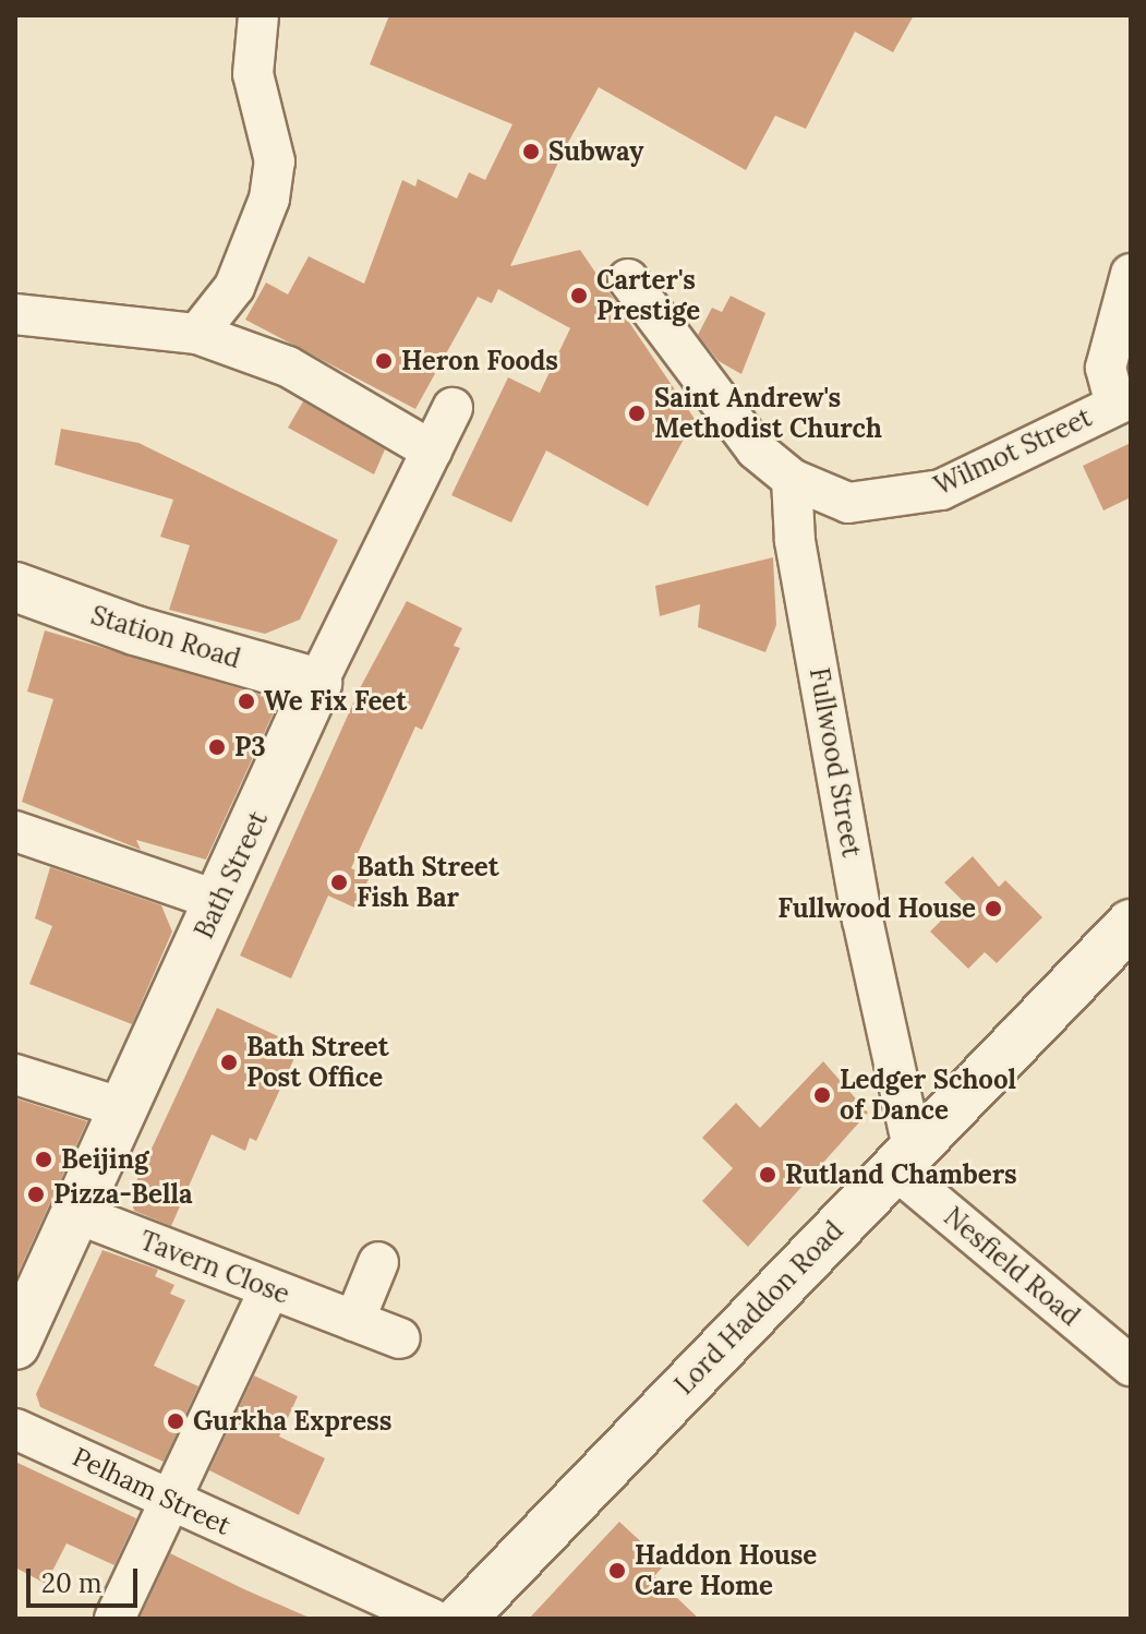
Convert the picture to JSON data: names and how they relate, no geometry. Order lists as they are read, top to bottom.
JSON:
{
  "streets": {
    "street": [
      "Wilmot Street",
      "Station Road",
      "Fullwood Street",
      "Bath Street",
      "Nesfield Road",
      "Tavern Close",
      "Lord Haddon Road",
      "Pelham Street"
    ]
  },
  "crossings": [
    ["Wilmot Street", "Fullwood Street"],
    ["Station Road", "Bath Street"],
    ["Fullwood Street", "Nesfield Road"],
    ["Fullwood Street", "Lord Haddon Road"],
    ["Bath Street", "Tavern Close"],
    ["Nesfield Road", "Lord Haddon Road"]
  ],
  "places": [
    "Subway",
    "Carter's Prestige",
    "Heron Foods",
    "Saint Andrew's Methodist Church",
    "We Fix Feet",
    "P3",
    "Bath Street Fish Bar",
    "Fullwood House",
    "Bath Street Post Office",
    "Ledger School of Dance",
    "Beijing",
    "Rutland Chambers",
    "Pizza-Bella",
    "Gurkha Express",
    "Haddon House Care Home"
  ],
  "scale_bar": "20 m"
}
